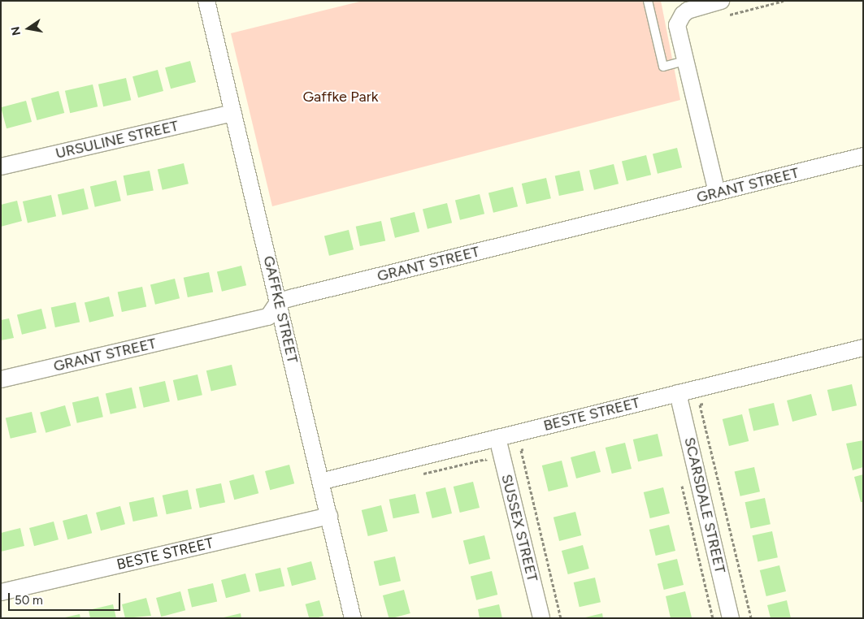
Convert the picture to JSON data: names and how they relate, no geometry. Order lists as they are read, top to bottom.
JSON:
{
  "streets": {
    "street": [
      "URSULINE STREET",
      "GRANT STREET",
      "GAFFKE STREET",
      "BESTE STREET",
      "SCARSDALE STREET",
      "SUSSEX STREET"
    ]
  },
  "crossings": [
    ["URSULINE STREET", "GAFFKE STREET"],
    ["GRANT STREET", "GAFFKE STREET"],
    ["GAFFKE STREET", "BESTE STREET"],
    ["BESTE STREET", "SCARSDALE STREET"],
    ["BESTE STREET", "SUSSEX STREET"]
  ],
  "parks": ["Gaffke Park"],
  "scale_bar": "50 m",
  "north": "left"
}
